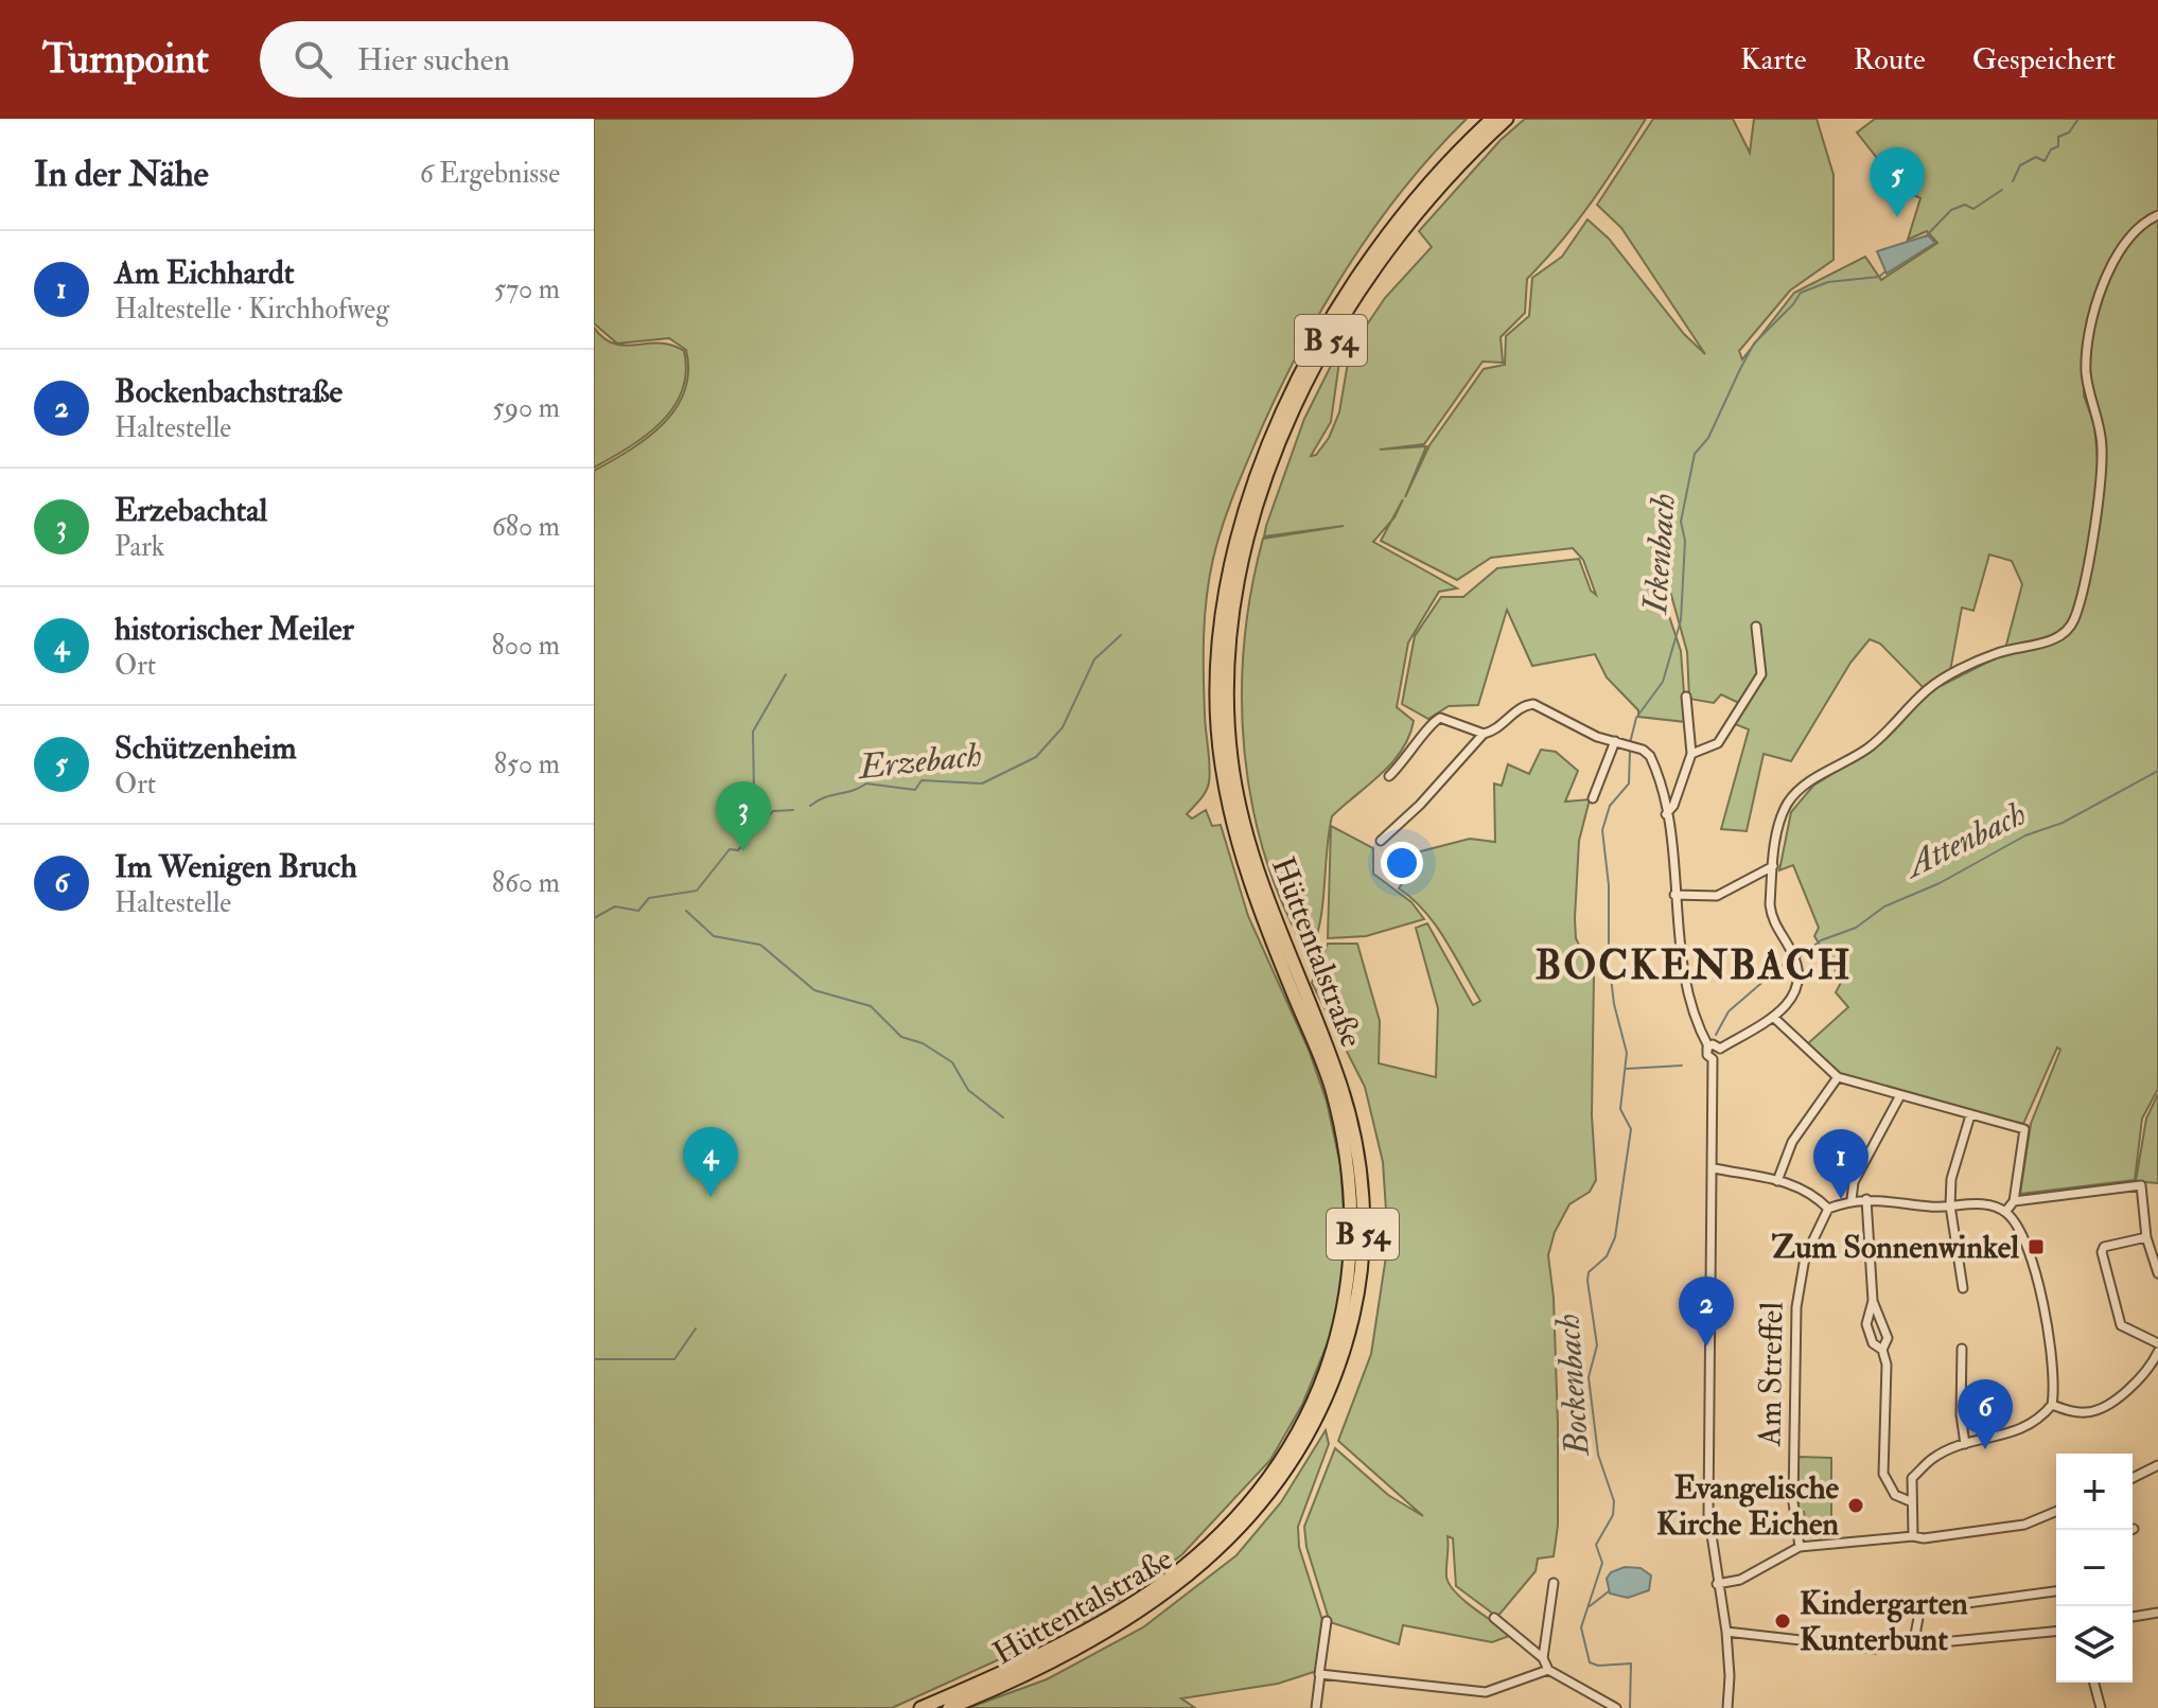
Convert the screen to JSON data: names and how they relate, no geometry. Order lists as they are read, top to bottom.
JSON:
{
  "streets": {
    "highway": ["B 54", "Hüttentalstraße"],
    "street": ["Am Streffel"]
  },
  "crossings": [
    ["B 54", "Hüttentalstraße"]
  ],
  "districts": ["BOCKENBACH"],
  "water": [
    "Ickenbach",
    "Erzebach",
    "Attenbach",
    "Bockenbach"
  ],
  "places": {
    "transit": ["Zum Sonnenwinkel"],
    "other": ["Evangelische Kirche Eichen", "Kindergarten Kunterbunt"]
  },
  "page": {
    "header": "Turnpoint",
    "search": "Hier suchen",
    "nav": ["Karte", "Route", "Gespeichert"],
    "heading": ["In der Nähe", "6 Ergebnisse"],
    "pins": [
      "5",
      "3",
      "4",
      "1",
      "2",
      "6"
    ],
    "list": [
      {
        "mark": "1",
        "name": "Am Eichhardt",
        "note": "Haltestelle · Kirchhofweg",
        "value": "570 m"
      },
      {
        "mark": "2",
        "name": "Bockenbachstraße",
        "note": "Haltestelle",
        "value": "590 m"
      },
      {
        "mark": "3",
        "name": "Erzebachtal",
        "note": "Park",
        "value": "680 m"
      },
      {
        "mark": "4",
        "name": "historischer Meiler",
        "note": "Ort",
        "value": "800 m"
      },
      {
        "mark": "5",
        "name": "Schützenheim",
        "note": "Ort",
        "value": "850 m"
      },
      {
        "mark": "6",
        "name": "Im Wenigen Bruch",
        "note": "Haltestelle",
        "value": "860 m"
      }
    ],
    "map_buttons": ["+", "−"]
  }
}
